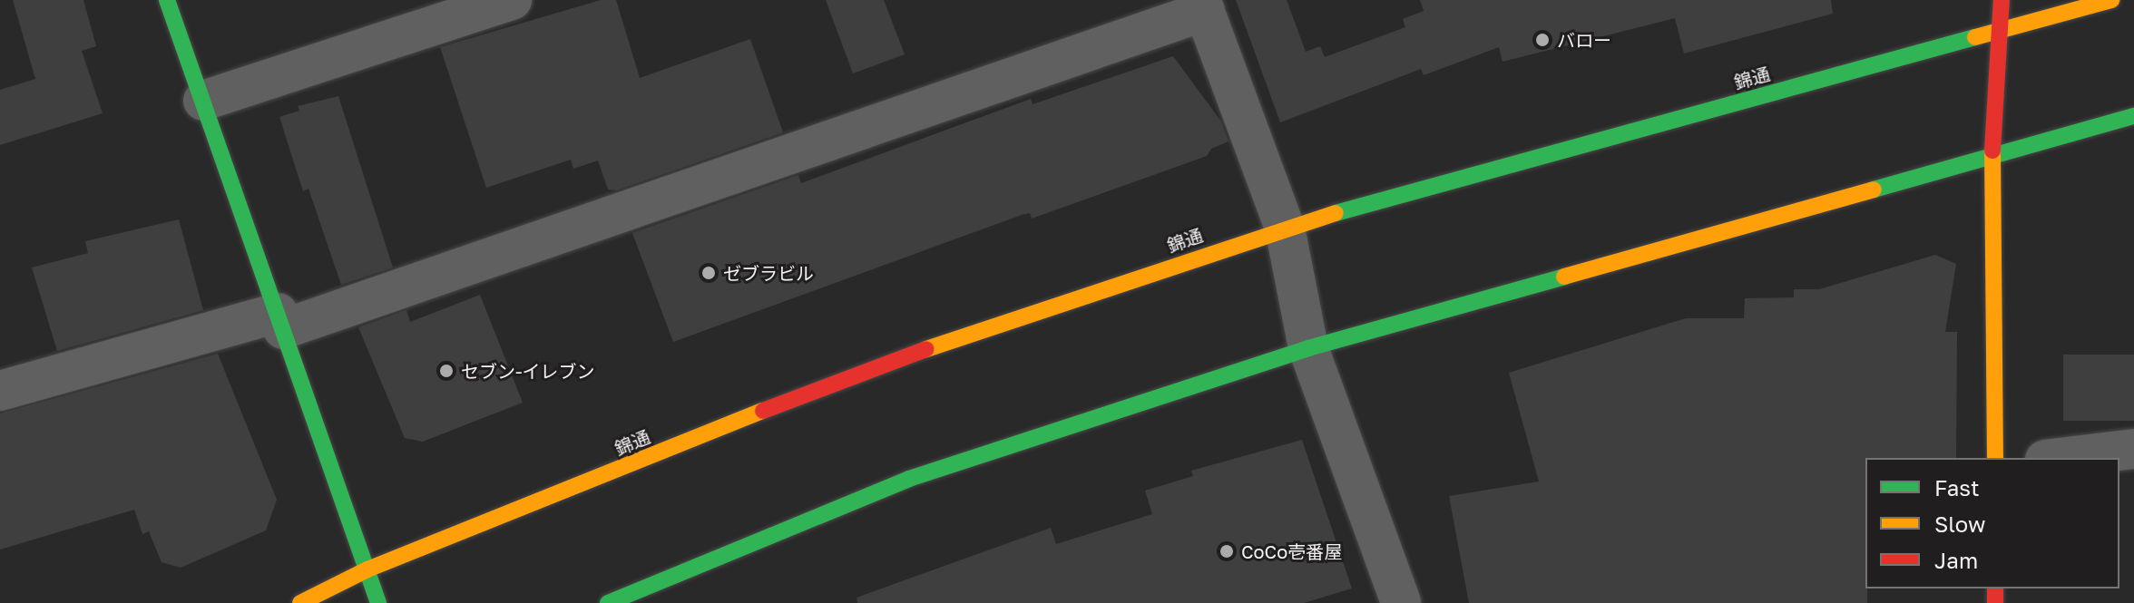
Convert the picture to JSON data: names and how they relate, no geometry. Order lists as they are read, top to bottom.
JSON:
{
  "streets": {
    "street": ["錦通"]
  },
  "places": [
    "バロー",
    "ゼブラビル",
    "セブン-イレブン",
    "CoCo壱番屋"
  ],
  "legend": ["Fast", "Slow", "Jam"]
}
